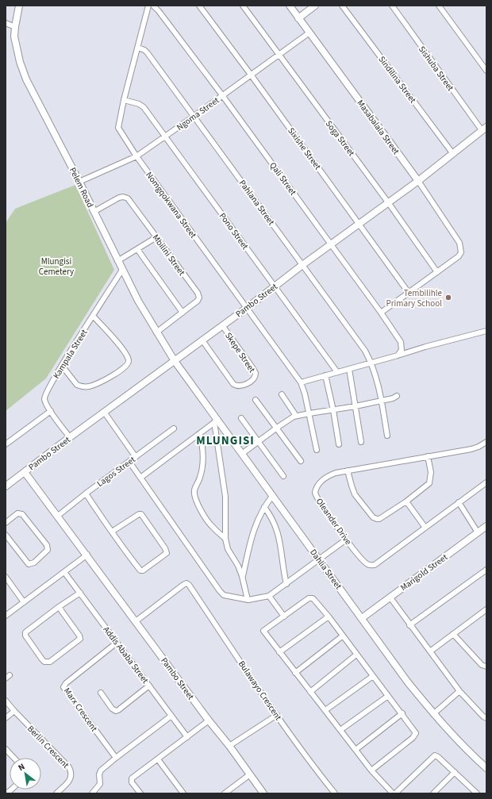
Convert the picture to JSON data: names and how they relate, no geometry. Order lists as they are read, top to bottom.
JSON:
{
  "streets": {
    "street": [
      "Sishuba Street",
      "Sindilina Street",
      "Ngoma Street",
      "Masabalala Street",
      "Soga Street",
      "Sixishe Street",
      "Qali Street",
      "Pelem Road",
      "Pahlana Street",
      "Nomgqokwana Street",
      "Pono Street",
      "Mbilini Street",
      "Pambo Street",
      "Skepe Street",
      "Kampala Street",
      "Lagos Street",
      "Oleander Drive",
      "Dahlia Street",
      "Marigold Street",
      "Addis Ababa Street",
      "Bulawayo Crescent",
      "Marx Crescent",
      "Berlin Crescent"
    ]
  },
  "crossings": [
    ["Sishuba Street", "Pambo Street"],
    ["Sindilina Street", "Pambo Street"],
    ["Ngoma Street", "Masabalala Street"],
    ["Ngoma Street", "Soga Street"],
    ["Ngoma Street", "Sixishe Street"],
    ["Ngoma Street", "Qali Street"],
    ["Ngoma Street", "Pelem Road"],
    ["Ngoma Street", "Pahlana Street"],
    ["Ngoma Street", "Nomgqokwana Street"],
    ["Ngoma Street", "Pono Street"],
    ["Masabalala Street", "Soga Street"],
    ["Masabalala Street", "Pambo Street"],
    ["Soga Street", "Pambo Street"],
    ["Sixishe Street", "Pambo Street"],
    ["Qali Street", "Pambo Street"],
    ["Pelem Road", "Mbilini Street"],
    ["Pelem Road", "Pambo Street"],
    ["Pelem Road", "Kampala Street"],
    ["Pelem Road", "Dahlia Street"],
    ["Pahlana Street", "Nomgqokwana Street"],
    ["Pahlana Street", "Pambo Street"],
    ["Nomgqokwana Street", "Pono Street"],
    ["Nomgqokwana Street", "Pambo Street"],
    ["Pono Street", "Pambo Street"],
    ["Pambo Street", "Skepe Street"],
    ["Pambo Street", "Kampala Street"],
    ["Pambo Street", "Lagos Street"],
    ["Pambo Street", "Dahlia Street"],
    ["Pambo Street", "Bulawayo Crescent"],
    ["Dahlia Street", "Marigold Street"],
    ["Addis Ababa Street", "Marx Crescent"]
  ],
  "districts": ["MLUNGISI"],
  "parks": ["Mlungisi Cemetery"],
  "places": ["Tembilihle Primary School"],
  "north": "top left"
}
